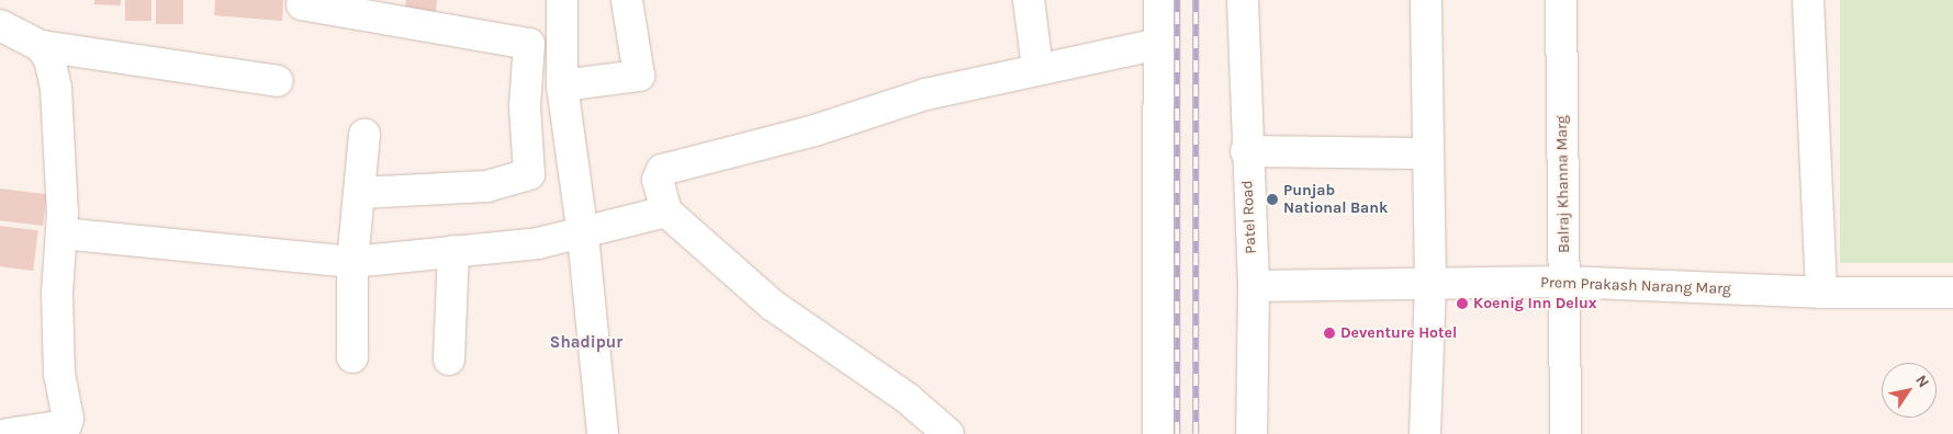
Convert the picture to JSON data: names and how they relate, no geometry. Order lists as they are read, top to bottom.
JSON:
{
  "streets": {
    "street": ["Balraj Khanna Marg", "Patel Road", "Prem Prakash Narang Marg"]
  },
  "crossings": [
    ["Balraj Khanna Marg", "Prem Prakash Narang Marg"],
    ["Patel Road", "Prem Prakash Narang Marg"]
  ],
  "districts": ["Shadipur"],
  "places": ["Punjab National Bank", "Koenig Inn Delux", "Deventure Hotel"],
  "north": "top right"
}
